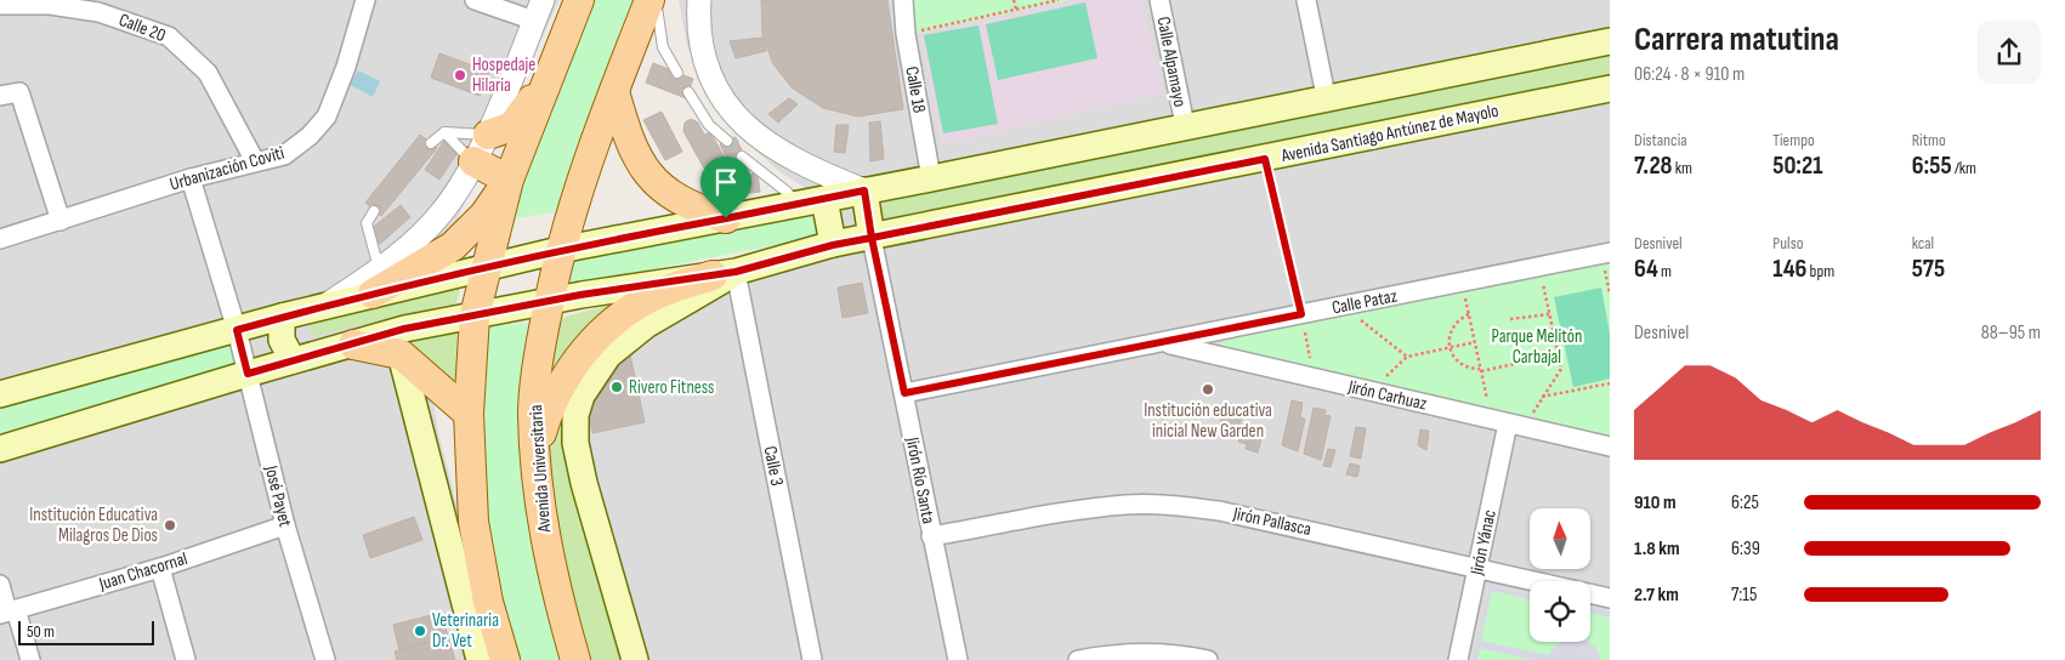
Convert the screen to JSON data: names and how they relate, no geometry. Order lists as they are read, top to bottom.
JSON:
{
  "streets": {
    "main road": ["Avenida Santiago Antúnez de Mayolo", "Avenida Universitaria"],
    "street": [
      "Calle 20",
      "Calle Alpamayo",
      "Calle 18",
      "Urbanización Coviti",
      "Calle Pataz",
      "Jirón Carhuaz",
      "Calle 3",
      "Jirón Río Santa",
      "José Payet",
      "Jirón Pallasca",
      "Jirón Yánac",
      "Juan Chacornal"
    ]
  },
  "crossings": [
    ["Calle 20", "Urbanización Coviti"],
    ["Avenida Santiago Antúnez de Mayolo", "Calle 3"],
    ["Avenida Santiago Antúnez de Mayolo", "Avenida Universitaria"],
    ["Avenida Santiago Antúnez de Mayolo", "Jirón Río Santa"],
    ["Avenida Santiago Antúnez de Mayolo", "José Payet"],
    ["Urbanización Coviti", "José Payet"],
    ["Calle Pataz", "Jirón Carhuaz"],
    ["Calle Pataz", "Jirón Río Santa"],
    ["Jirón Carhuaz", "Jirón Yánac"],
    ["Calle 3", "Avenida Universitaria"],
    ["Jirón Río Santa", "Jirón Pallasca"],
    ["José Payet", "Juan Chacornal"],
    ["Jirón Pallasca", "Jirón Yánac"]
  ],
  "parks": ["Parque Melitón Carbajal"],
  "places": [
    "Hospedaje Hilaria",
    "Rivero Fitness",
    "Institución educativa inicial New Garden",
    "Institución Educativa Milagros De Dios",
    "Veterinaria Dr. Vet"
  ],
  "scale_bar": "50 m",
  "north": "top",
  "page": {
    "heading": ["Carrera matutina", "06:24 · 8 × 910 m"],
    "stats": [
      ["Distancia", "7.28 km"],
      ["Tiempo", "50:21"],
      ["Ritmo", "6:55 /km"],
      ["Desnivel", "64 m"],
      ["Pulso", "146 bpm"],
      ["kcal", "575"]
    ],
    "chart": ["Desnivel", "88–95 m"],
    "list": [
      {
        "name": "910 m",
        "note": "6:25"
      },
      {
        "name": "1.8 km",
        "note": "6:39"
      },
      {
        "name": "2.7 km",
        "note": "7:15"
      }
    ],
    "scale": "50 m"
  }
}
